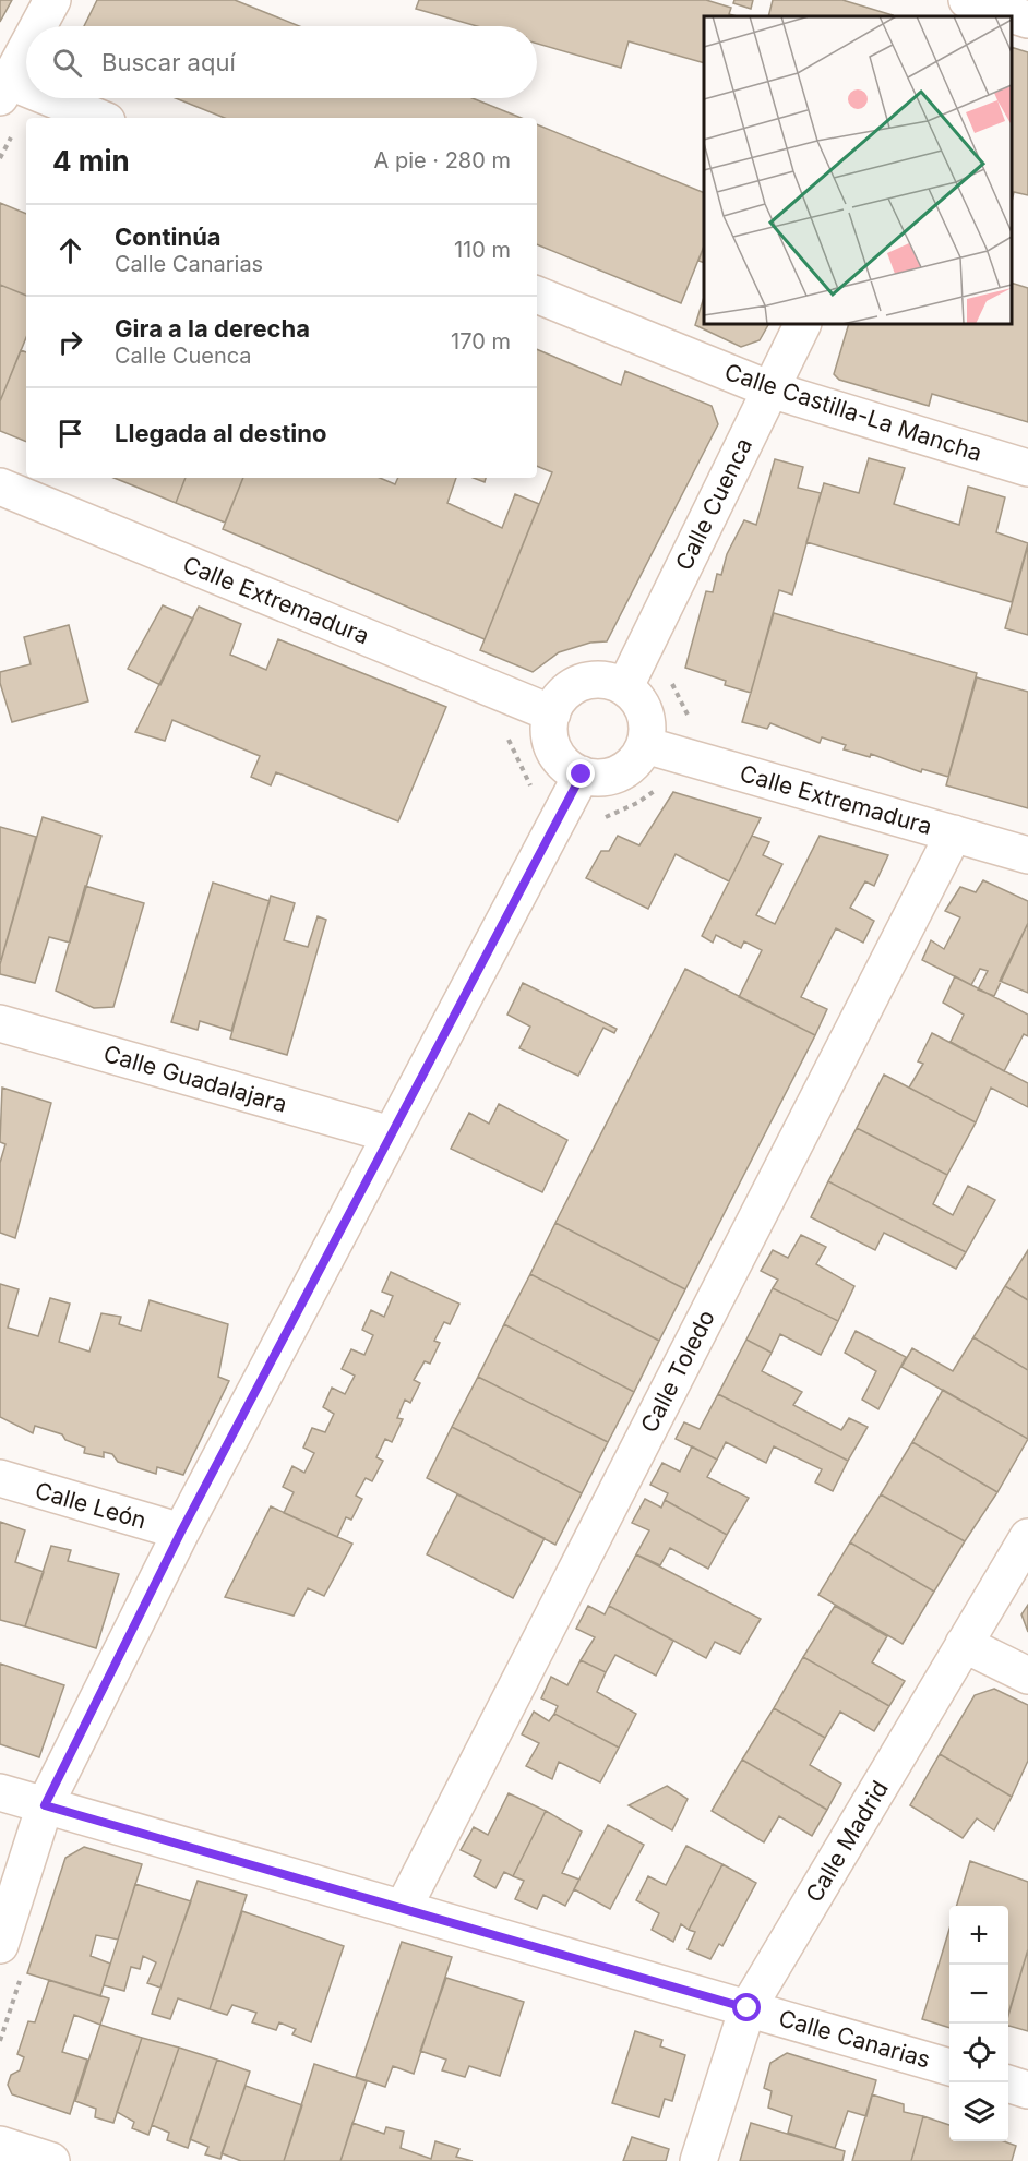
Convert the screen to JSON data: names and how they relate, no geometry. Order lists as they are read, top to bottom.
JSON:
{
  "streets": {
    "street": [
      "Calle Castilla-La Mancha",
      "Calle Cuenca",
      "Calle Extremadura",
      "Calle Guadalajara",
      "Calle Toledo",
      "Calle León",
      "Calle Madrid",
      "Calle Canarias"
    ]
  },
  "crossings": [
    ["Calle Castilla-La Mancha", "Calle Cuenca"],
    ["Calle Cuenca", "Calle Extremadura"],
    ["Calle Extremadura", "Calle Toledo"],
    ["Calle Toledo", "Calle Canarias"],
    ["Calle Madrid", "Calle Canarias"]
  ],
  "page": {
    "search": "Buscar aquí",
    "heading": ["4 min", "A pie · 280 m"],
    "list": [
      ["Continúa", "Calle Canarias", "110 m"],
      ["Gira a la derecha", "Calle Cuenca", "170 m"],
      "Llegada al destino"
    ],
    "map_buttons": ["+", "−"]
  }
}
